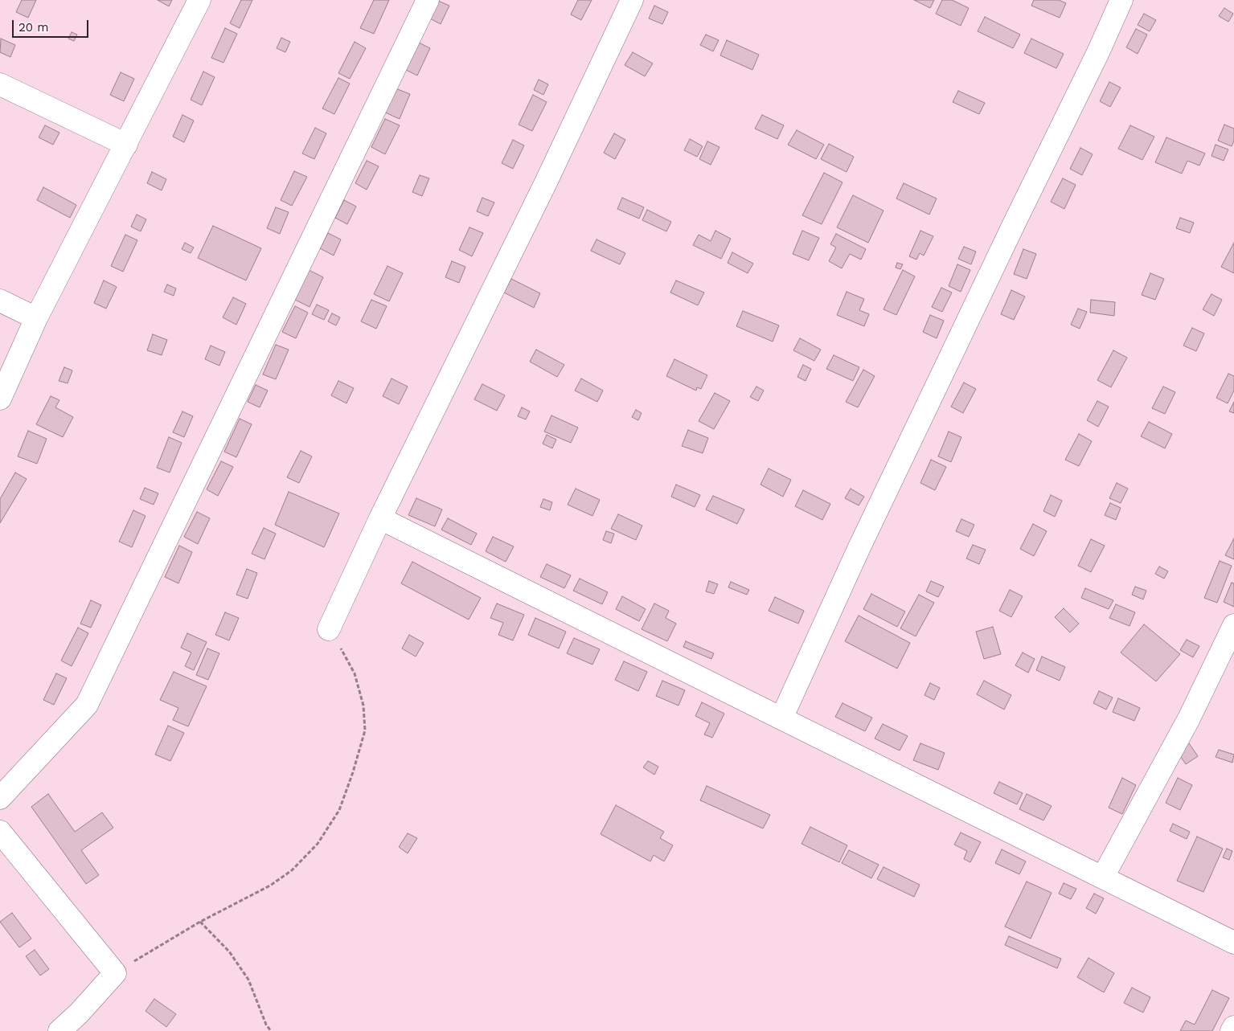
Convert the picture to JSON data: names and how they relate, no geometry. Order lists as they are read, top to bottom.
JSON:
{
  "scale_bar": "20 m"
}
